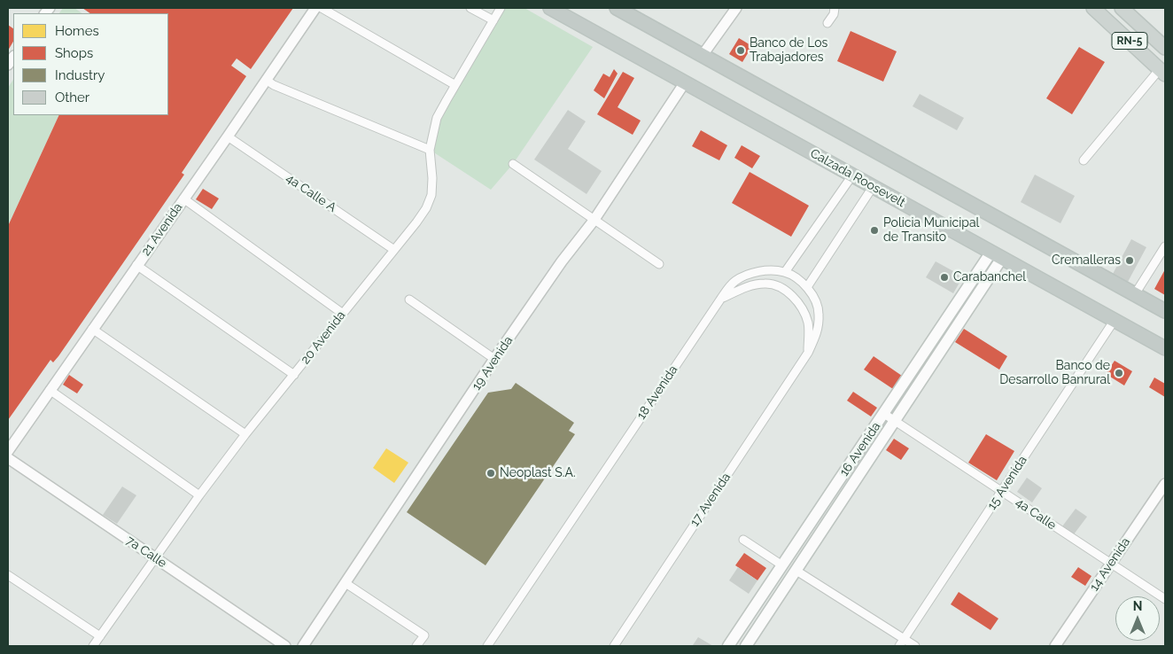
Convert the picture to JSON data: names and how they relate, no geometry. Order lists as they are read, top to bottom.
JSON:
{
  "streets": {
    "highway": ["Calzada Roosevelt"],
    "main road": ["RN-5", "16 Avenida"],
    "street": [
      "4a Calle A",
      "21 Avenida",
      "20 Avenida",
      "19 Avenida",
      "18 Avenida",
      "15 Avenida",
      "17 Avenida",
      "4a Calle",
      "7a Calle",
      "14 Avenida"
    ]
  },
  "crossings": [
    ["Calzada Roosevelt", "19 Avenida"],
    ["Calzada Roosevelt", "16 Avenida"],
    ["Calzada Roosevelt", "15 Avenida"],
    ["4a Calle A", "21 Avenida"],
    ["4a Calle A", "20 Avenida"],
    ["20 Avenida", "7a Calle"],
    ["18 Avenida", "17 Avenida"],
    ["16 Avenida", "4a Calle"],
    ["15 Avenida", "4a Calle"],
    ["4a Calle", "14 Avenida"]
  ],
  "places": [
    "Banco de Los Trabajadores",
    "Policia Municipal de Transito",
    "Cremalleras",
    "Carabanchel",
    "Banco de Desarrollo Banrural",
    "Neoplast S.A."
  ],
  "legend": [
    "Homes",
    "Shops",
    "Industry",
    "Other"
  ],
  "north": "top"
}
